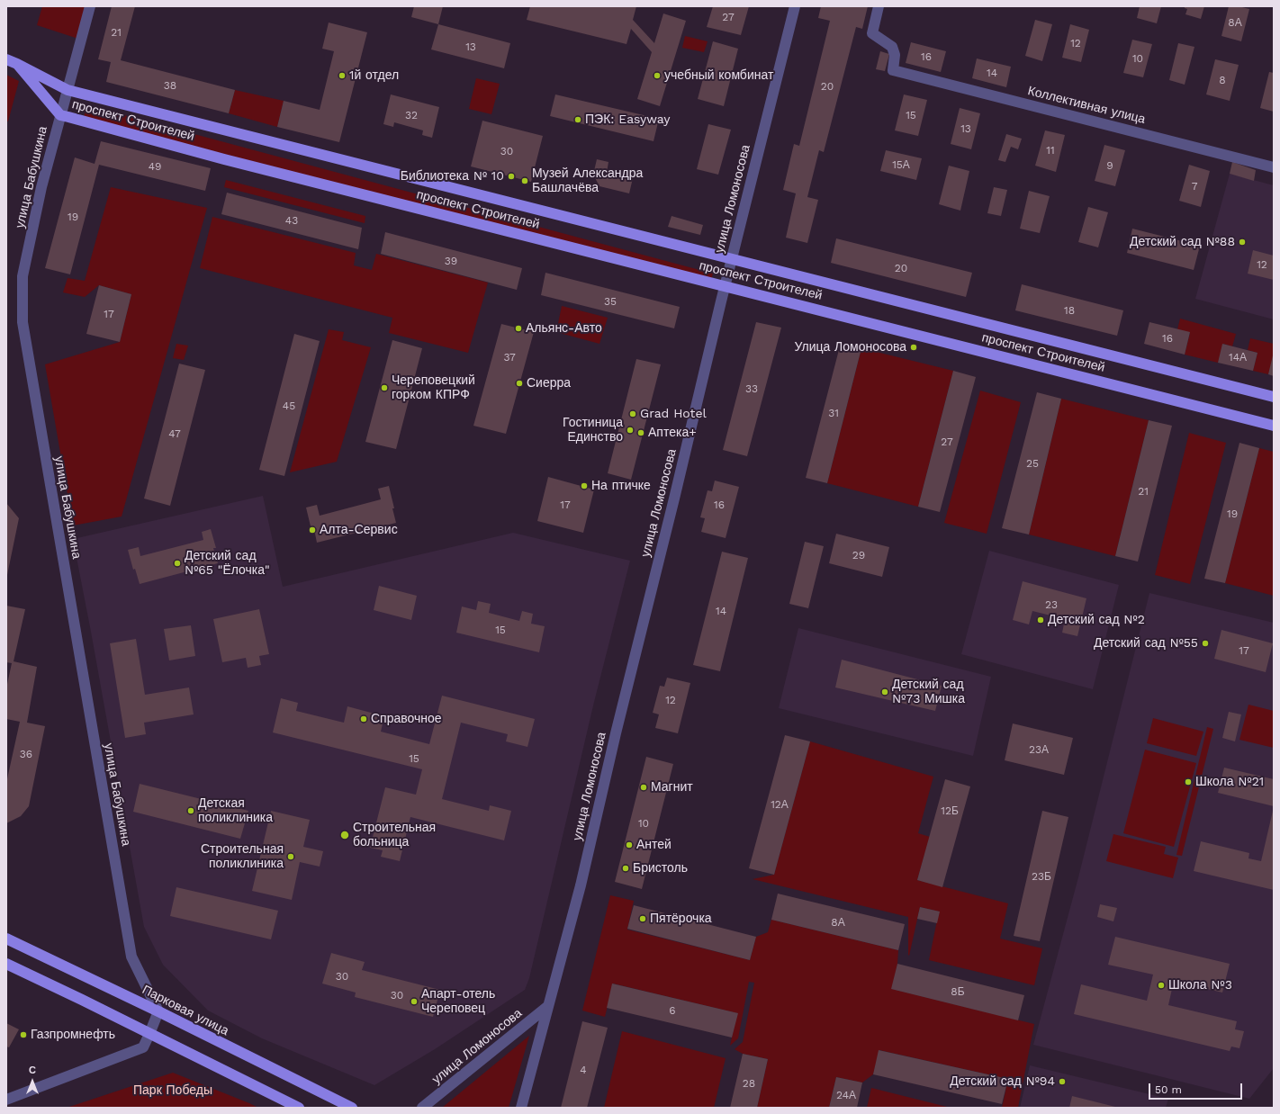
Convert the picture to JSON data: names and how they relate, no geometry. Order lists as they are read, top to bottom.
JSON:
{
  "streets": {
    "main road": ["проспект Строителей", "Парковая улица"],
    "street": ["Коллективная улица", "улица Бабушкина", "улица Ломоносова"]
  },
  "crossings": [
    ["проспект Строителей", "улица Бабушкина"],
    ["проспект Строителей", "улица Ломоносова"],
    ["улица Бабушкина", "Парковая улица"]
  ],
  "parks": ["Парк Победы"],
  "places": [
    "1й отдел",
    "учебный комбинат",
    "ПЭК: Easyway",
    "Библиотека № 10",
    "Музей Александра Башлачёва",
    "Детский сад №88",
    "Альянс-Авто",
    "Улица Ломоносова",
    "Сиерра",
    "Череповецкий горком КПРФ",
    "Grad Hotel",
    "Гостиница Единство",
    "Аптека+",
    "На птичке",
    "Алта-Сервис",
    "Детский сад №65 \"Ёлочка\"",
    "Детский сад №2",
    "Детский сад №55",
    "Детский сад №73 Мишка",
    "Справочное",
    "Школа №21",
    "Магнит",
    "Детская поликлиника",
    "Строительная больница",
    "Антей",
    "Строительная поликлиника",
    "Бристоль",
    "Пятёрочка",
    "Школа №3",
    "Апарт-отель Череповец",
    "Газпромнефть",
    "Детский сад №94"
  ],
  "house_numbers": [
    "27",
    "8А",
    "21",
    "12",
    "13",
    "16",
    "10",
    "14",
    "8",
    "38",
    "20",
    "32",
    "15",
    "13",
    "11",
    "30",
    "15А",
    "9",
    "49",
    "7",
    "19",
    "43",
    "39",
    "12",
    "20",
    "35",
    "18",
    "17",
    "16",
    "37",
    "14А",
    "33",
    "45",
    "31",
    "47",
    "27",
    "25",
    "21",
    "17",
    "16",
    "19",
    "29",
    "23",
    "14",
    "15",
    "17",
    "12",
    "23А",
    "36",
    "15",
    "12А",
    "12Б",
    "10",
    "23Б",
    "8А",
    "30",
    "8Б",
    "30",
    "6",
    "4",
    "28",
    "24А"
  ],
  "scale_bar": "50 m",
  "north": "top"
}
